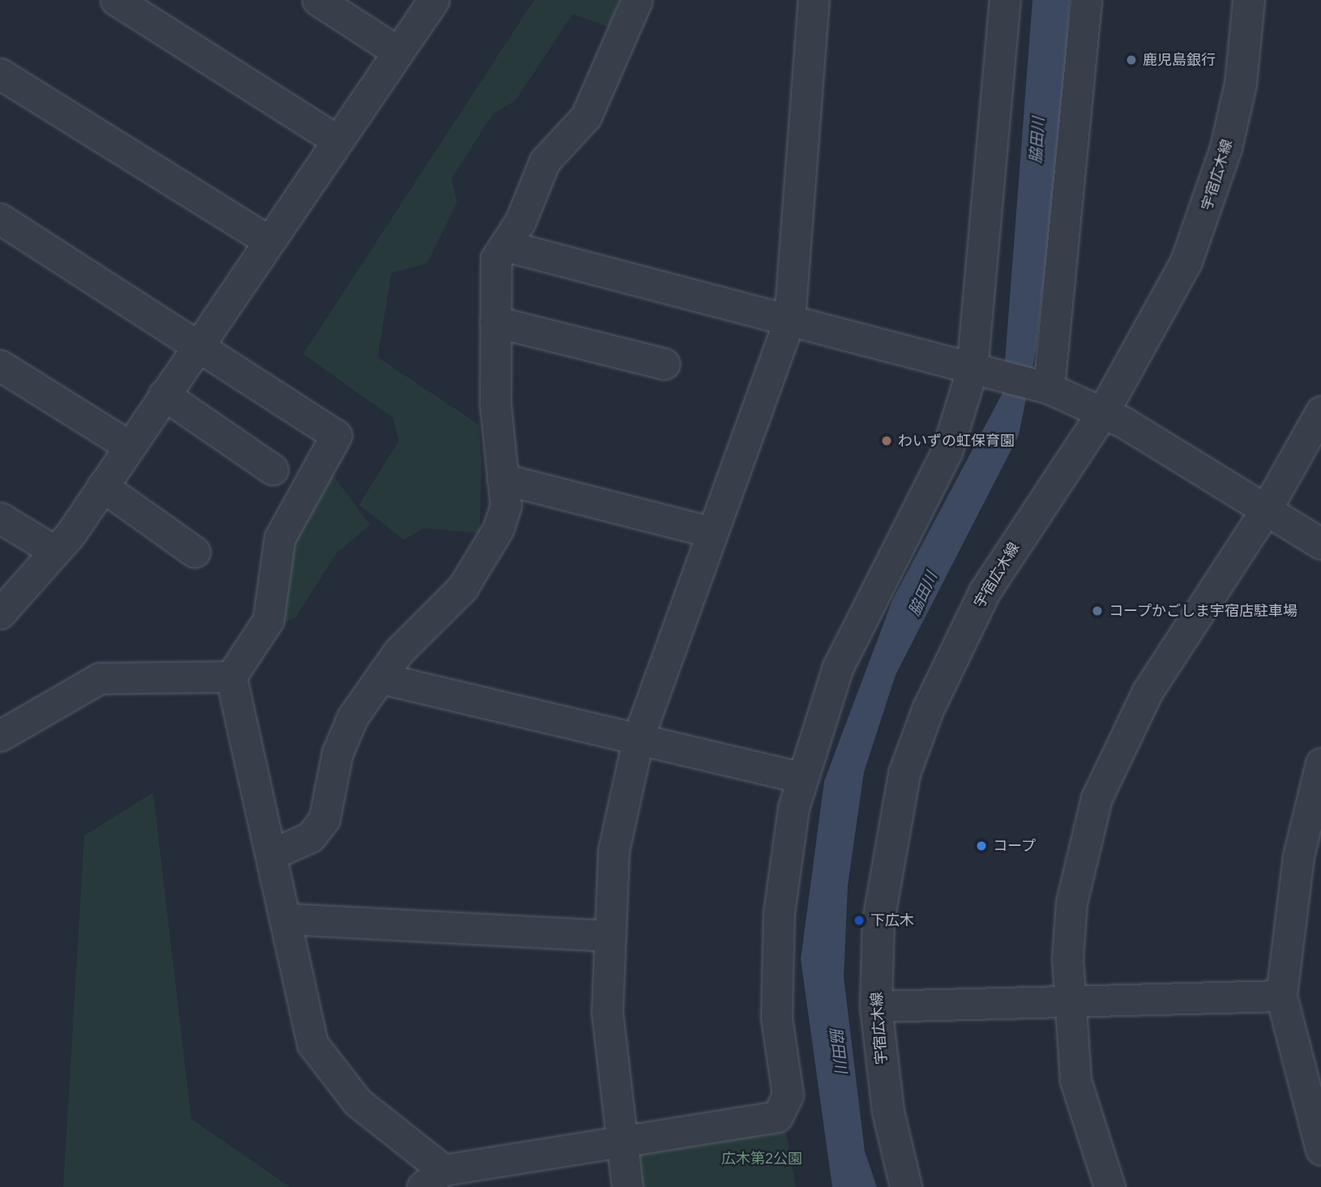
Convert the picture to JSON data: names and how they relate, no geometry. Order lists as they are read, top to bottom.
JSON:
{
  "streets": {
    "street": ["宇宿広木線"]
  },
  "water": ["脇田川"],
  "parks": ["広木第2公園"],
  "places": [
    "鹿児島銀行",
    "わいずの虹保育園",
    "コープかごしま宇宿店駐車場",
    "コープ",
    "下広木"
  ]
}
